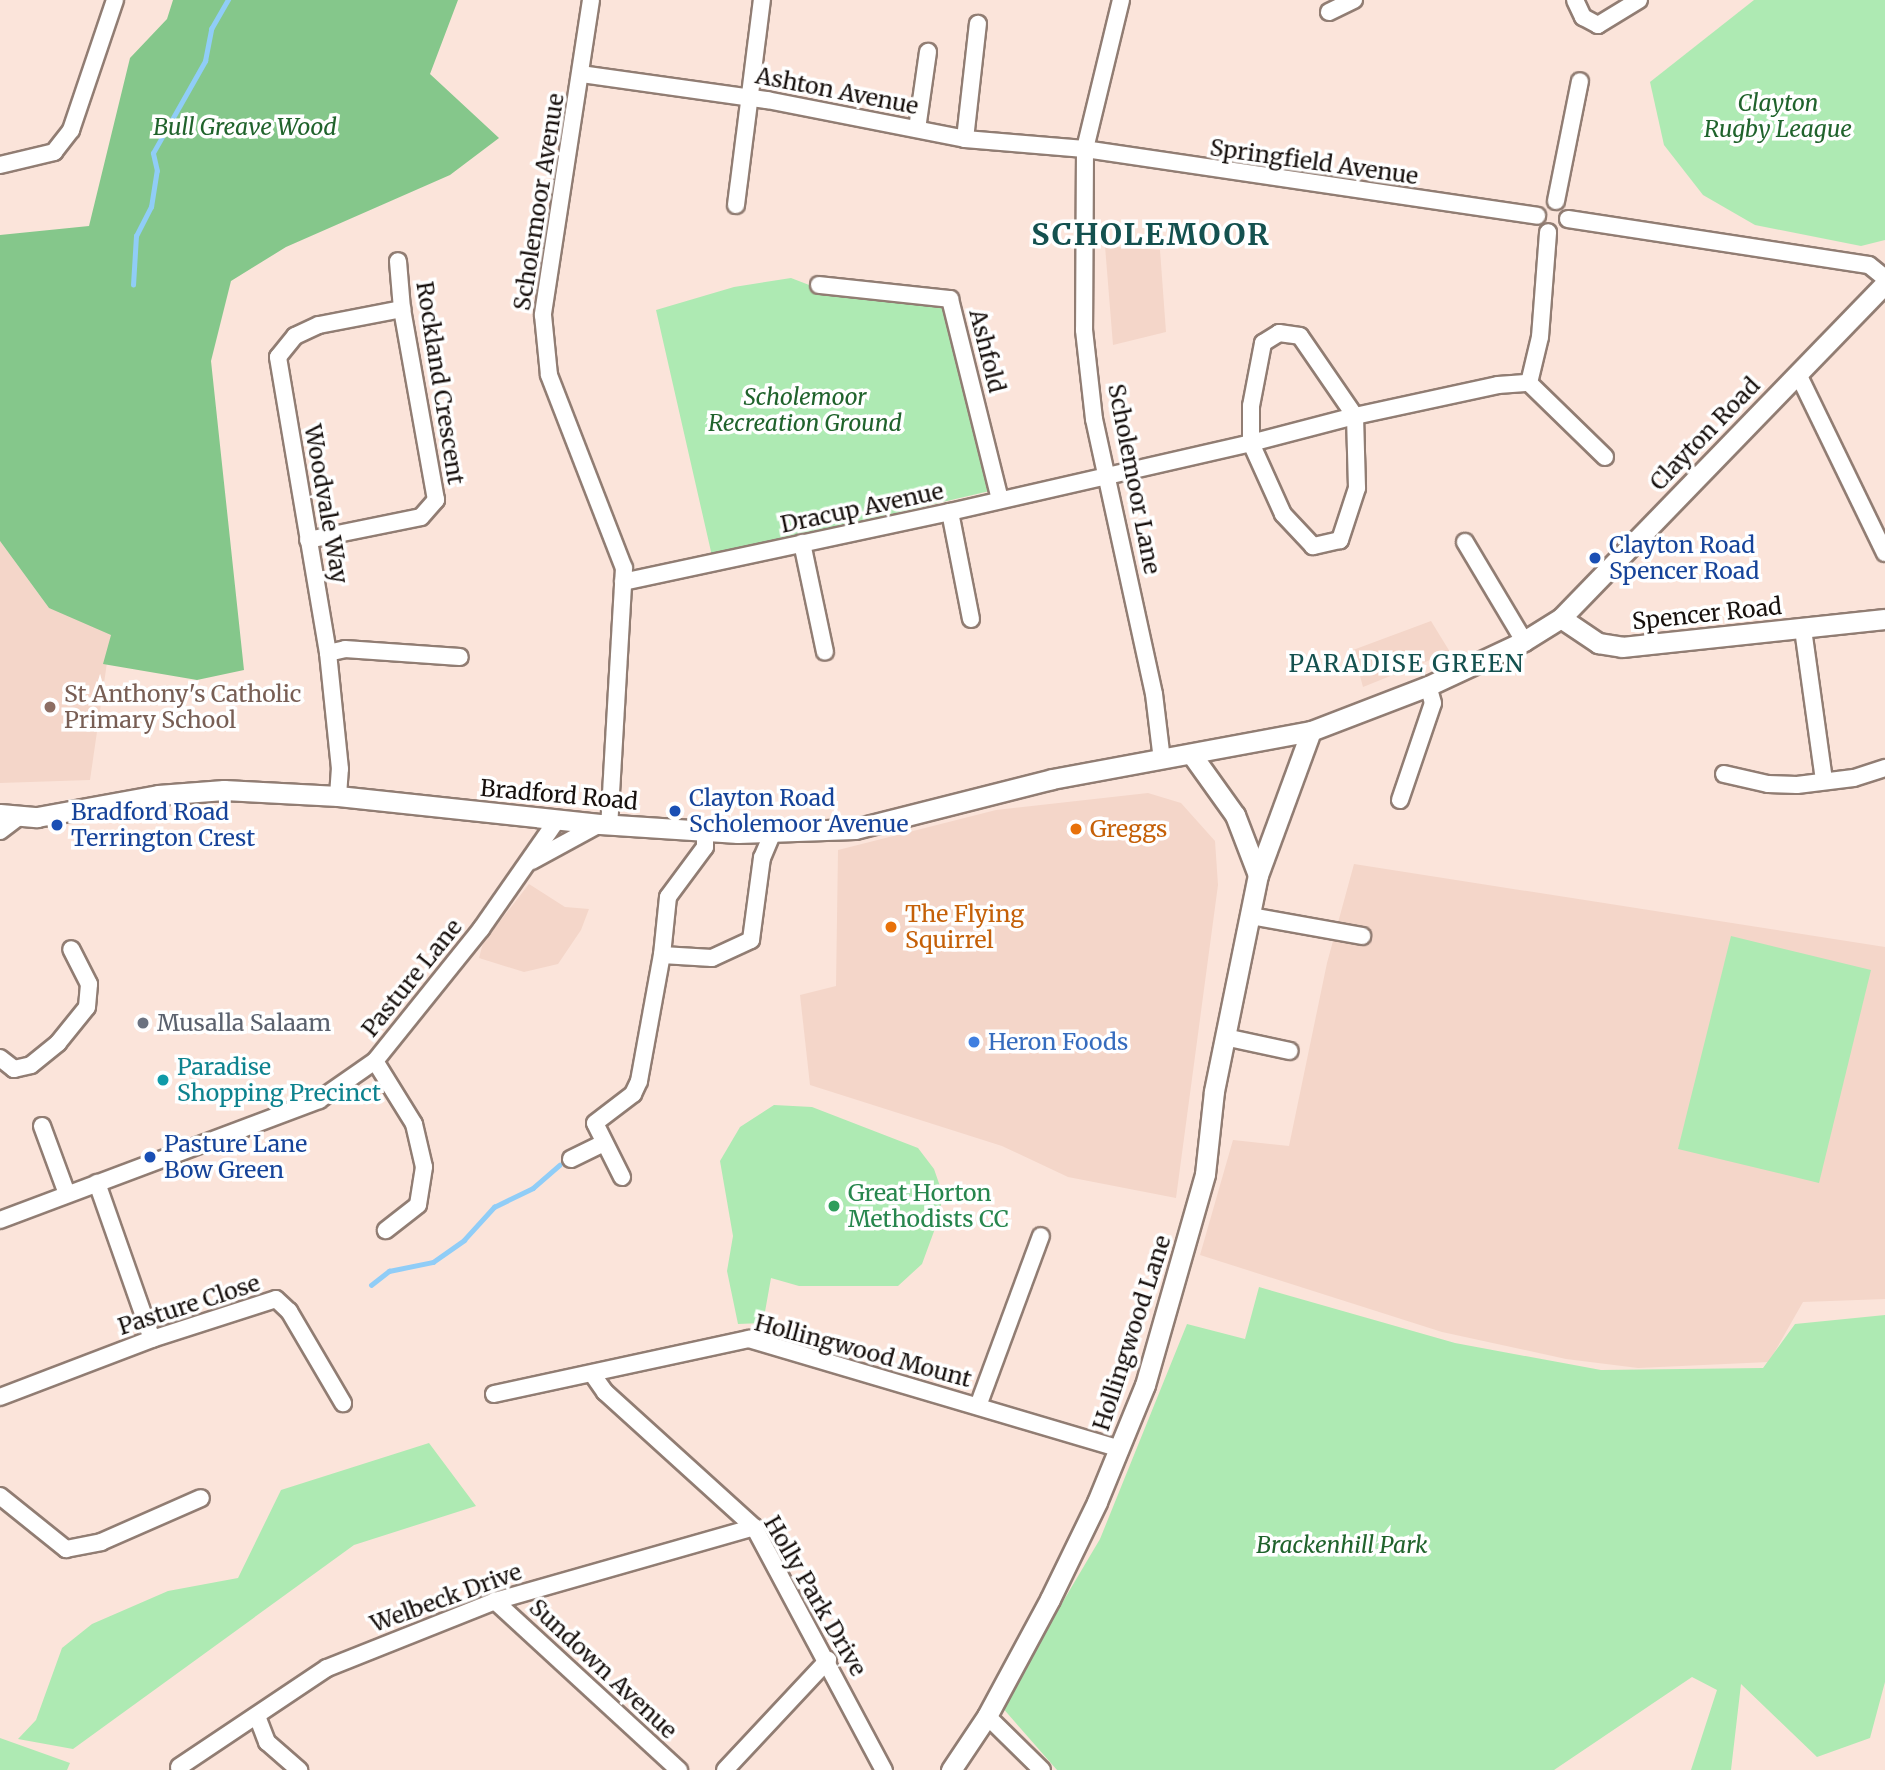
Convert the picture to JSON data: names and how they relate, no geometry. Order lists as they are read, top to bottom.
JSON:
{
  "streets": {
    "street": [
      "Ashton Avenue",
      "Springfield Avenue",
      "Scholemoor Avenue",
      "Ashfold",
      "Rockland Crescent",
      "Clayton Road",
      "Scholemoor Lane",
      "Woodvale Way",
      "Dracup Avenue",
      "Spencer Road",
      "Bradford Road",
      "Pasture Lane",
      "Pasture Close",
      "Hollingwood Lane",
      "Hollingwood Mount",
      "Holly Park Drive",
      "Welbeck Drive",
      "Sundown Avenue"
    ]
  },
  "crossings": [
    ["Ashton Avenue", "Springfield Avenue"],
    ["Ashton Avenue", "Scholemoor Avenue"],
    ["Ashton Avenue", "Scholemoor Lane"],
    ["Springfield Avenue", "Scholemoor Lane"],
    ["Scholemoor Avenue", "Dracup Avenue"],
    ["Scholemoor Avenue", "Bradford Road"],
    ["Scholemoor Avenue", "Pasture Lane"],
    ["Ashfold", "Dracup Avenue"],
    ["Rockland Crescent", "Woodvale Way"],
    ["Clayton Road", "Spencer Road"],
    ["Scholemoor Lane", "Dracup Avenue"],
    ["Scholemoor Lane", "Bradford Road"],
    ["Woodvale Way", "Bradford Road"],
    ["Bradford Road", "Pasture Lane"],
    ["Hollingwood Lane", "Hollingwood Mount"],
    ["Hollingwood Mount", "Holly Park Drive"],
    ["Holly Park Drive", "Welbeck Drive"],
    ["Welbeck Drive", "Sundown Avenue"]
  ],
  "districts": ["SCHOLEMOOR", "PARADISE GREEN"],
  "parks": [
    "Clayton Rugby League",
    "Bull Greave Wood",
    "Scholemoor Recreation Ground",
    "Brackenhill Park"
  ],
  "places": [
    "Clayton Road Spencer Road",
    "St Anthony's Catholic Primary School",
    "Clayton Road Scholemoor Avenue",
    "Bradford Road Terrington Crest",
    "Greggs",
    "The Flying Squirrel",
    "Musalla Salaam",
    "Heron Foods",
    "Paradise Shopping Precinct",
    "Pasture Lane Bow Green",
    "Great Horton Methodists CC"
  ]
}
